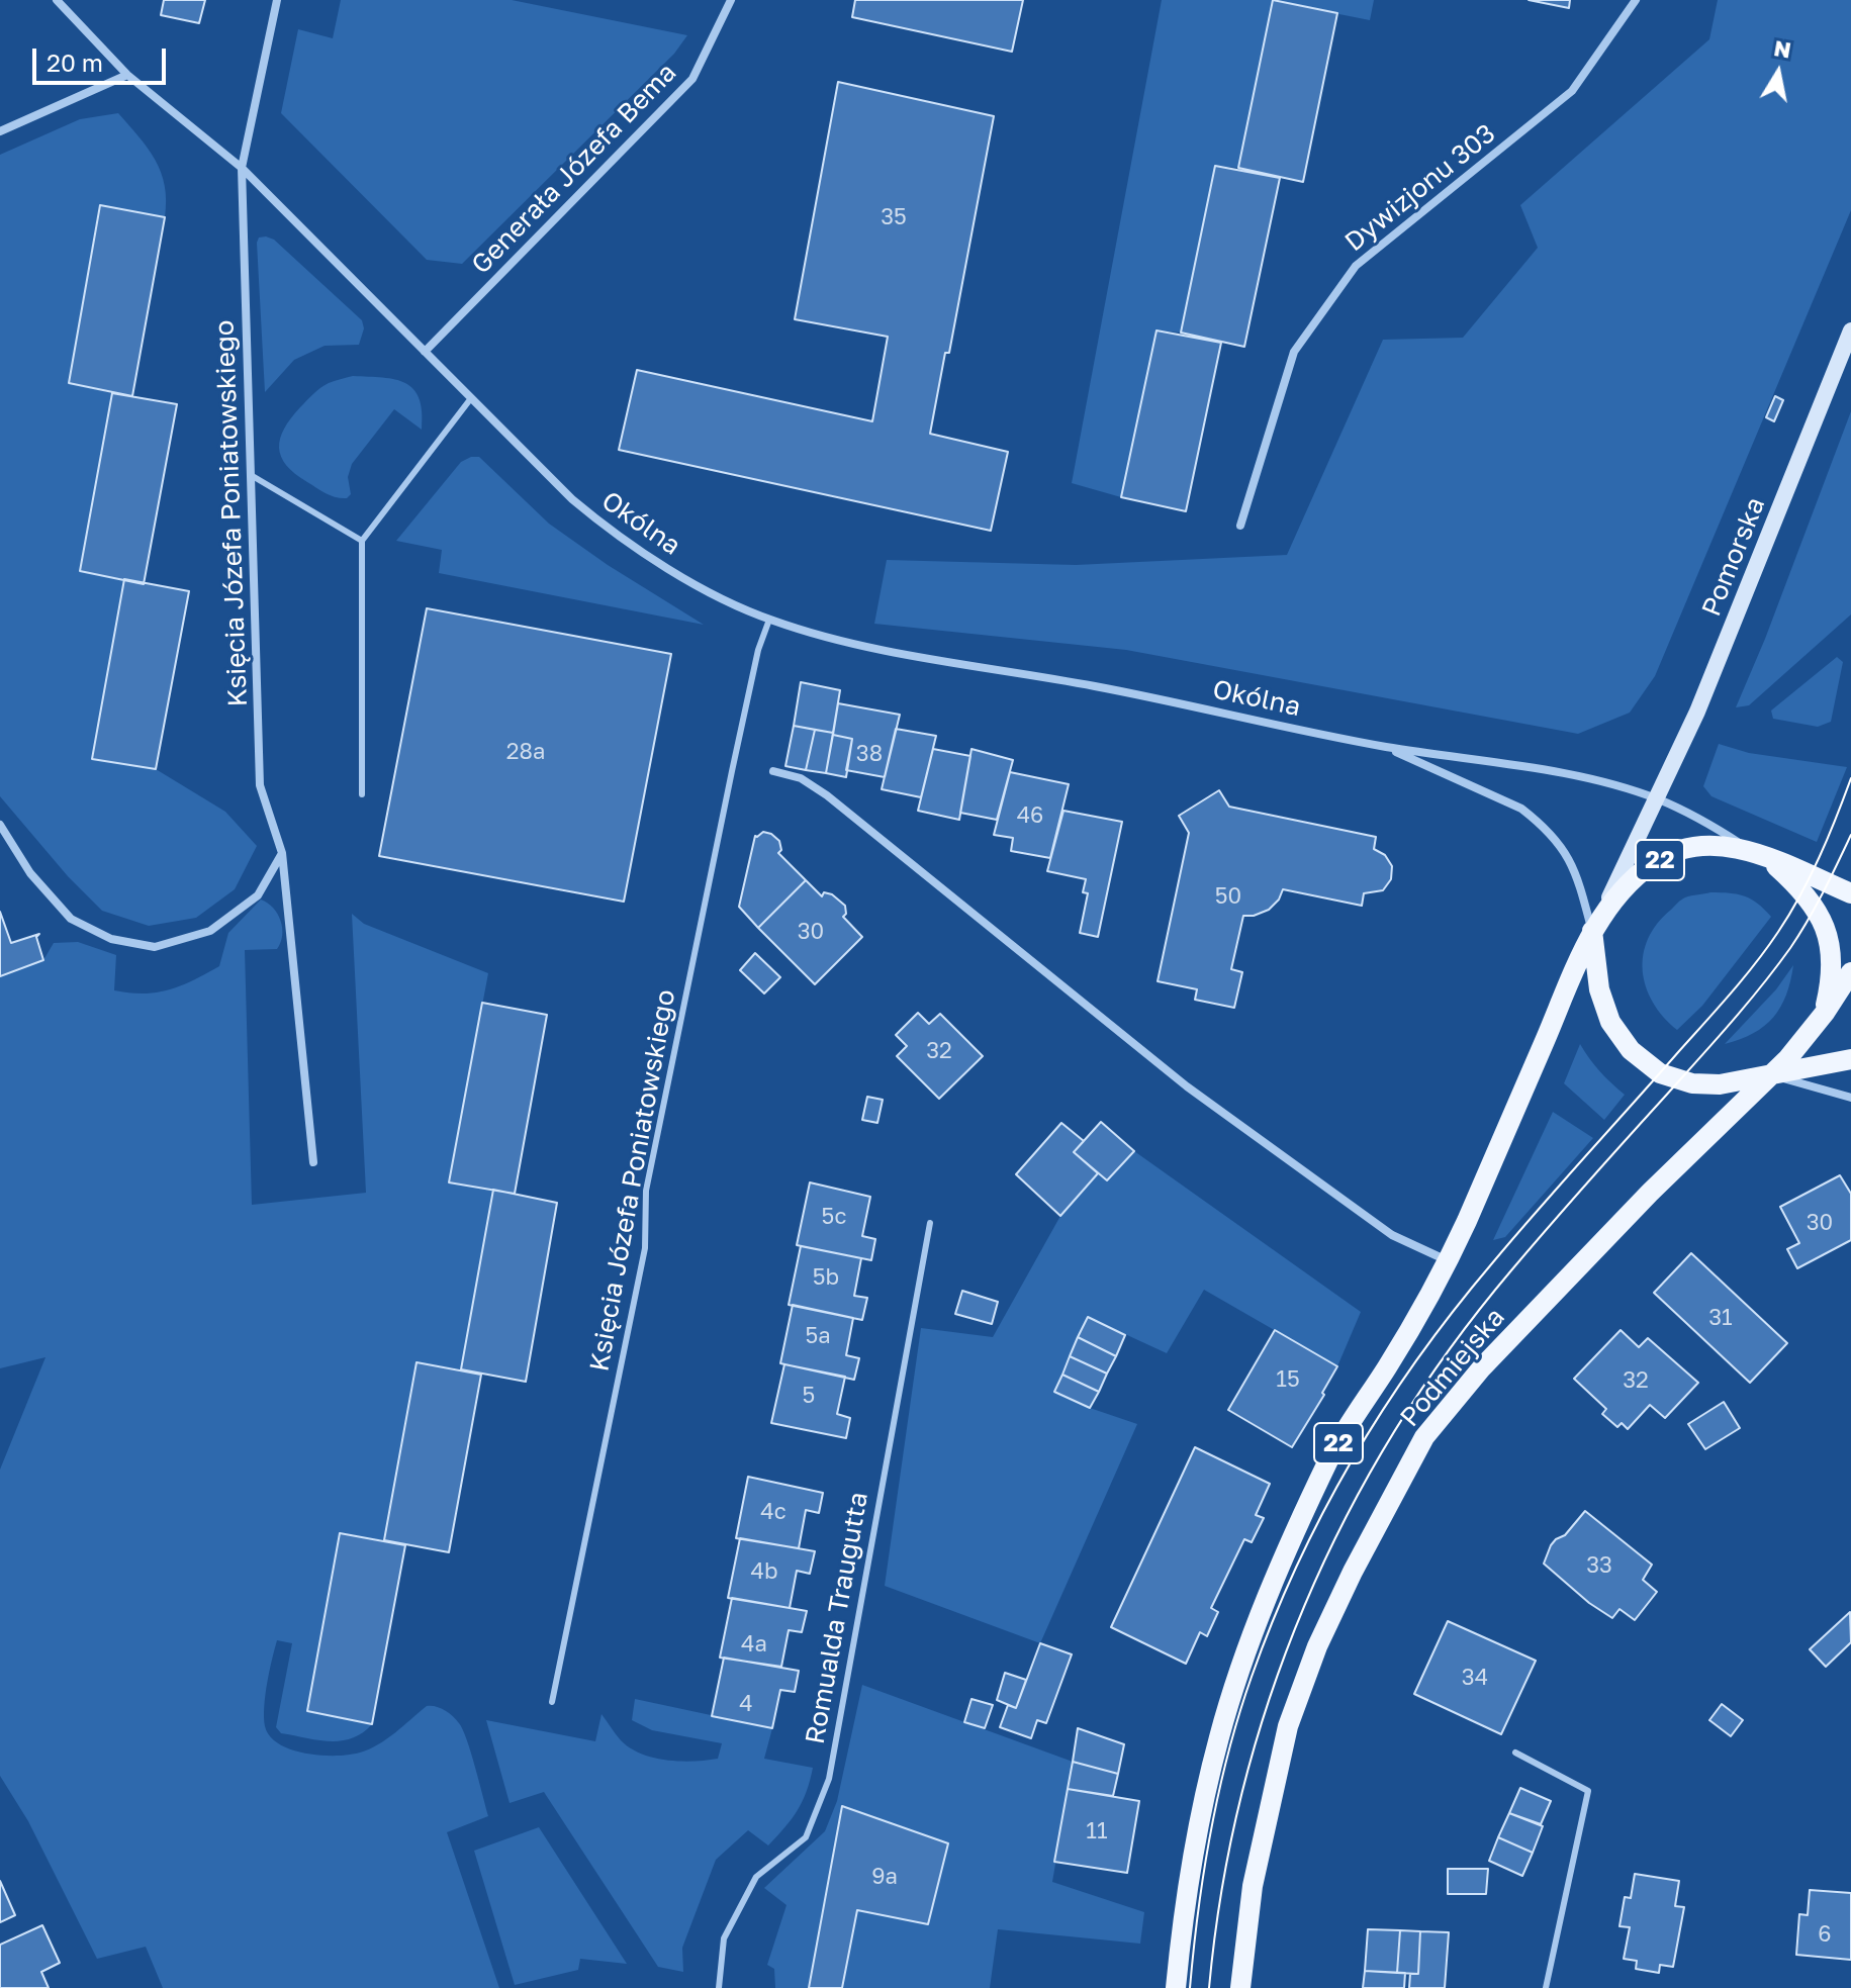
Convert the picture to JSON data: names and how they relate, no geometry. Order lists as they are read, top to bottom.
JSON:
{
  "streets": {
    "main road": ["Pomorska", "22", "Podmiejska"],
    "street": [
      "Generała Józefa Bema",
      "Dywizjonu 303",
      "Księcia Józefa Poniatowskiego",
      "Okólna"
    ],
    "lane": ["Romualda Traugutta"]
  },
  "crossings": [
    ["Generała Józefa Bema", "Okólna"],
    ["Księcia Józefa Poniatowskiego", "Okólna"],
    ["Okólna", "Pomorska"],
    ["Okólna", "22"],
    ["Okólna", "Podmiejska"],
    ["Pomorska", "22"],
    ["Pomorska", "Podmiejska"],
    ["22", "Podmiejska"]
  ],
  "house_numbers": [
    "35",
    "28a",
    "38",
    "46",
    "50",
    "30",
    "32",
    "5c",
    "30",
    "5b",
    "31",
    "5a",
    "15",
    "32",
    "5",
    "4c",
    "33",
    "4b",
    "4a",
    "34",
    "4",
    "11",
    "9a",
    "6"
  ],
  "scale_bar": "20 m",
  "north": "top"
}
